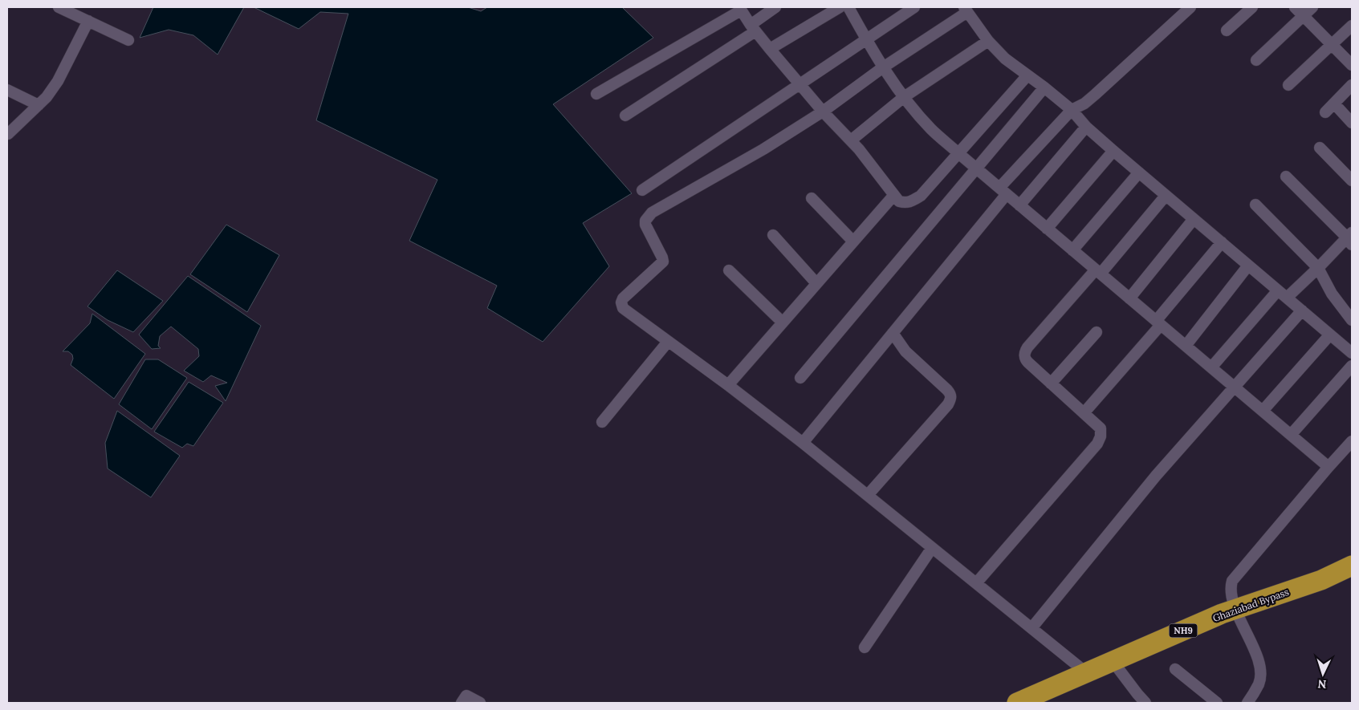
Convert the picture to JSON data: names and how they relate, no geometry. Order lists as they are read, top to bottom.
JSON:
{
  "streets": {
    "highway": ["Ghaziabad Bypass", "NH9"]
  },
  "north": "bottom"
}
